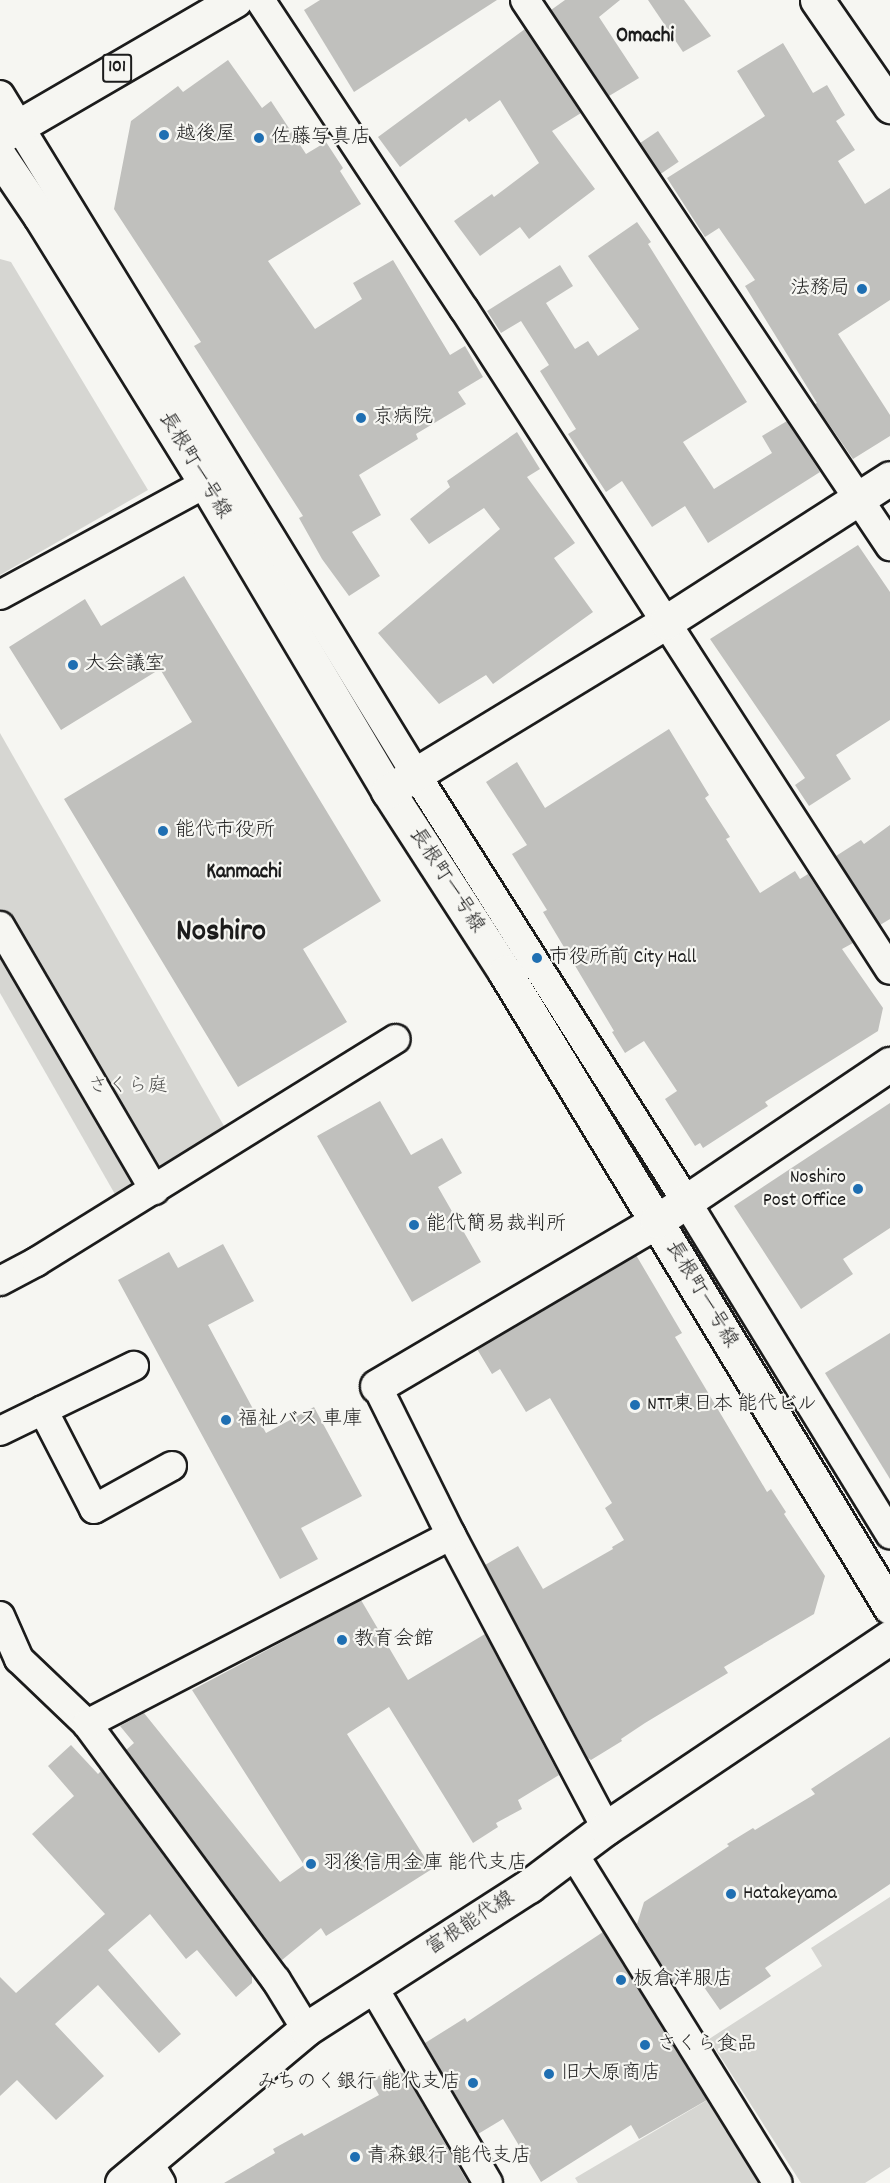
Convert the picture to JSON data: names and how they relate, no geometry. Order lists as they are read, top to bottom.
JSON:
{
  "streets": {
    "main road": ["101", "長根町一号線", "富根能代線"]
  },
  "districts": ["Omachi", "Kanmachi", "Noshiro"],
  "parks": ["さくら庭"],
  "places": [
    "越後屋",
    "佐藤写真店",
    "法務局",
    "京病院",
    "大会議室",
    "能代市役所",
    "市役所前 City Hall",
    "Noshiro Post Office",
    "能代簡易裁判所",
    "NTT東日本 能代ビル",
    "福祉バス 車庫",
    "教育会館",
    "羽後信用金庫 能代支店",
    "Hatakeyama",
    "板倉洋服店",
    "さくら食品",
    "旧大原商店",
    "みちのく銀行 能代支店",
    "青森銀行 能代支店"
  ]
}
